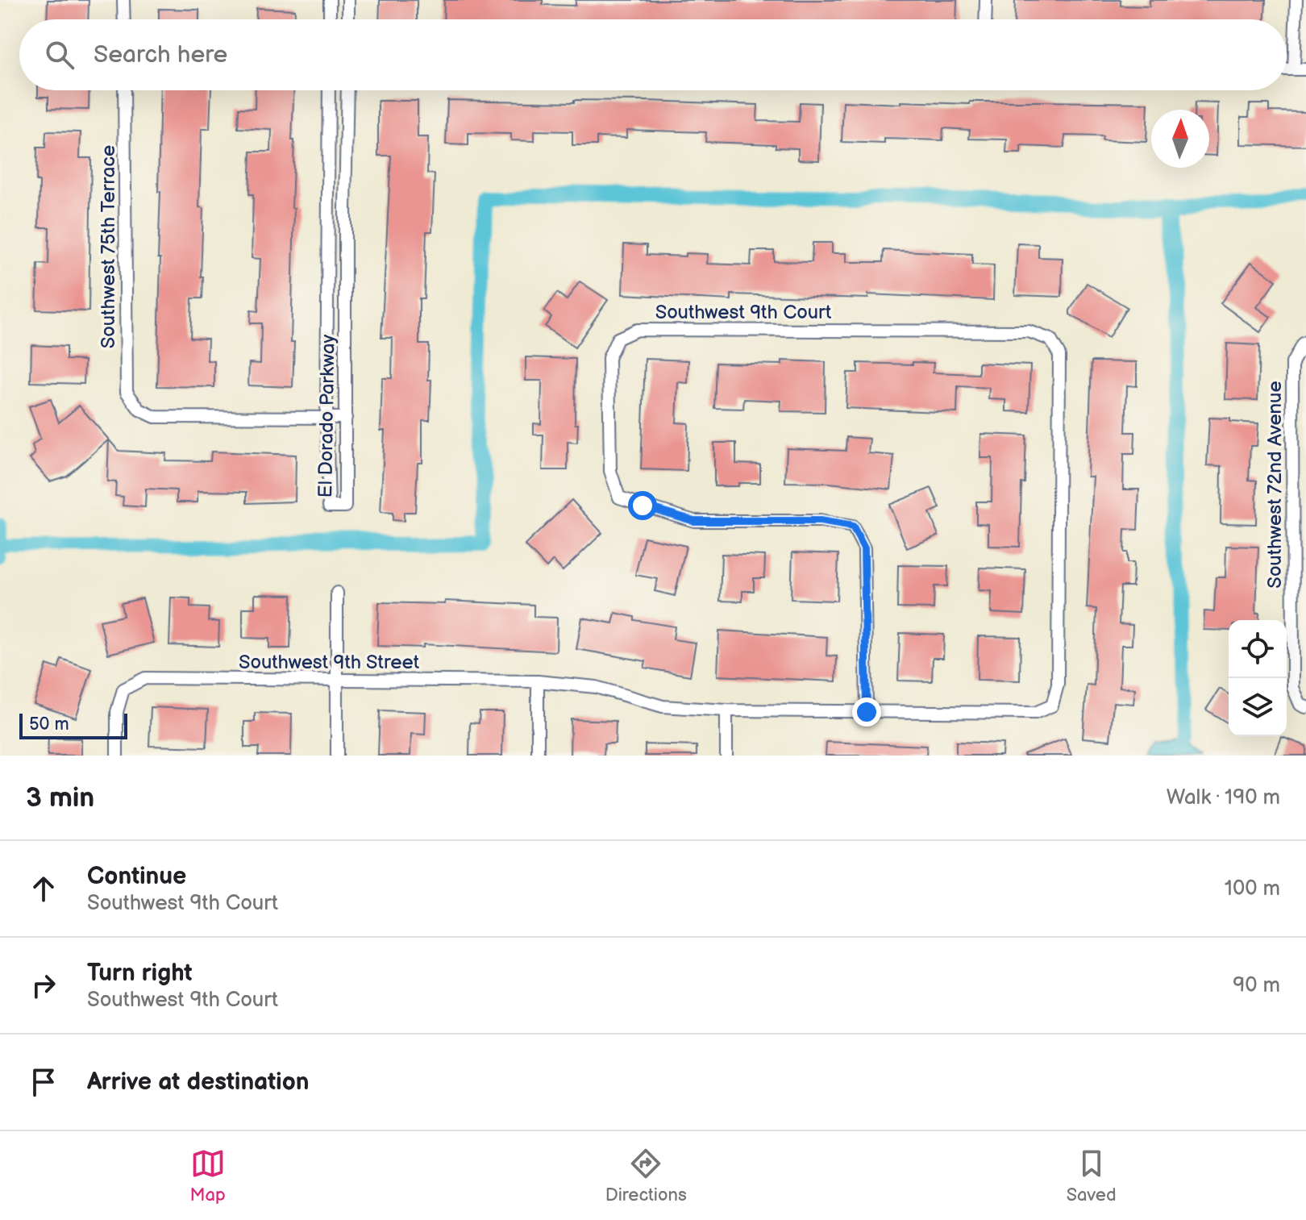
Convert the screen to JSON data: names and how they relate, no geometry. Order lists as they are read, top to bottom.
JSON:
{
  "streets": {
    "street": [
      "Southwest 75th Terrace",
      "Southwest 9th Court",
      "El Dorado Parkway",
      "Southwest 72nd Avenue",
      "Southwest 9th Street"
    ]
  },
  "crossings": [
    ["Southwest 75th Terrace", "El Dorado Parkway"]
  ],
  "scale_bar": "50 m",
  "north": "top",
  "page": {
    "search": "Search here",
    "scale": "50 m",
    "heading": ["3 min", "Walk · 190 m"],
    "list": [
      ["Continue", "Southwest 9th Court", "100 m"],
      ["Turn right", "Southwest 9th Court", "90 m"],
      "Arrive at destination"
    ],
    "nav": ["Map", "Directions", "Saved"]
  }
}
